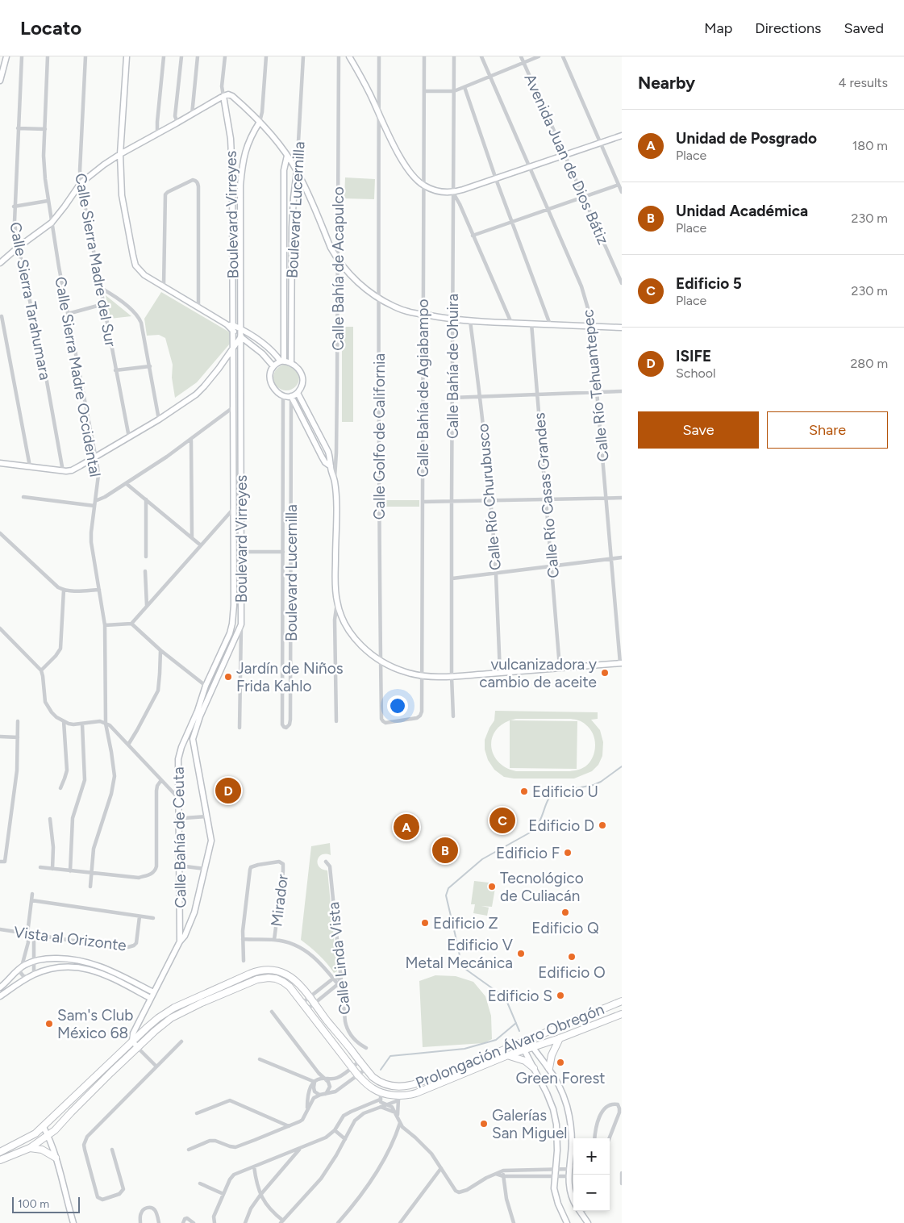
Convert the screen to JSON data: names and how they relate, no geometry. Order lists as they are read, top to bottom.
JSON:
{
  "streets": {
    "main road": ["Prolongación Álvaro Obregón"],
    "street": [
      "Avenida Juan de Dios Bátiz",
      "Boulevard Lucernilla",
      "Boulevard Virreyes",
      "Calle Sierra Madre del Sur",
      "Calle Bahía de Acapulco",
      "Calle Sierra Tarahumara",
      "Calle Bahía de Ohuira",
      "Calle Sierra Madre Occidental",
      "Calle Río Tehuantepec",
      "Calle Bahía de Agiabampo",
      "Calle Golfo de California",
      "Calle Río Casas Grandes",
      "Calle Río Churubusco",
      "Calle Bahía de Ceuta",
      "Mirador",
      "Vista al Orizonte",
      "Calle Linda Vista"
    ]
  },
  "crossings": [
    ["Boulevard Virreyes", "Calle Bahía de Ceuta"],
    ["Calle Bahía de Agiabampo", "Calle Golfo de California"],
    ["Calle Bahía de Ceuta", "Prolongación Álvaro Obregón"]
  ],
  "places": [
    "vulcanizadora y cambio de aceite",
    "Jardín de Niños Frida Kahlo",
    "Edificio U",
    "Edificio D",
    "Edificio F",
    "Tecnológico de Culiacán",
    "Edificio Q",
    "Edificio Z",
    "Edificio V Metal Mecánica",
    "Edificio O",
    "Edificio S",
    "Sam's Club México 68",
    "Green Forest",
    "Galerías San Miguel"
  ],
  "scale_bar": "100 m",
  "page": {
    "header": "Locato",
    "nav": ["Map", "Directions", "Saved"],
    "heading": ["Nearby", "4 results"],
    "list": [
      {
        "mark": "A",
        "name": "Unidad de Posgrado",
        "note": "Place",
        "value": "180 m"
      },
      {
        "mark": "B",
        "name": "Unidad Académica",
        "note": "Place",
        "value": "230 m"
      },
      {
        "mark": "C",
        "name": "Edificio 5",
        "note": "Place",
        "value": "230 m"
      },
      {
        "mark": "D",
        "name": "ISIFE",
        "note": "School",
        "value": "280 m"
      }
    ],
    "buttons": ["Save", "Share"],
    "pins": [
      "D",
      "C",
      "A",
      "B"
    ],
    "map_buttons": ["+", "−"],
    "scale": "100 m"
  }
}
